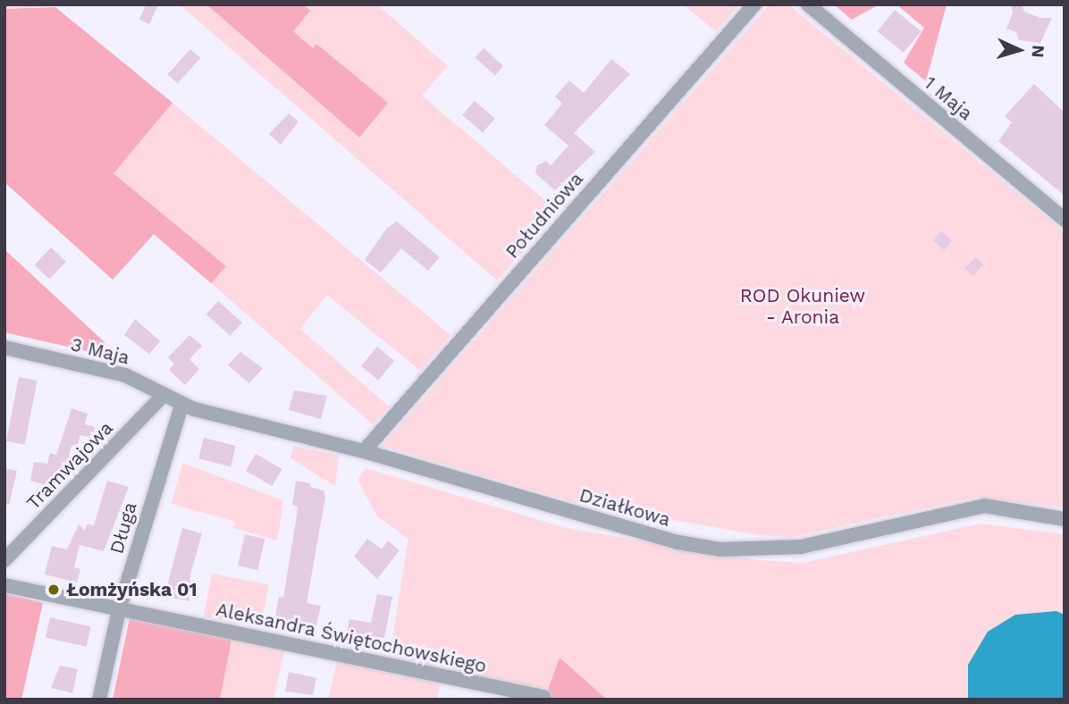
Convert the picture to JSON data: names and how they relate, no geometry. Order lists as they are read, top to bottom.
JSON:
{
  "streets": {
    "street": [
      "1 Maja",
      "Południowa",
      "3 Maja",
      "Tramwajowa",
      "Działkowa",
      "Długa",
      "Aleksandra Świętochowskiego"
    ]
  },
  "crossings": [
    ["Południowa", "Działkowa"],
    ["3 Maja", "Tramwajowa"],
    ["3 Maja", "Działkowa"],
    ["3 Maja", "Długa"],
    ["Działkowa", "Długa"],
    ["Długa", "Aleksandra Świętochowskiego"]
  ],
  "parks": ["ROD Okuniew - Aronia"],
  "places": ["Łomżyńska 01"],
  "north": "right"
}
